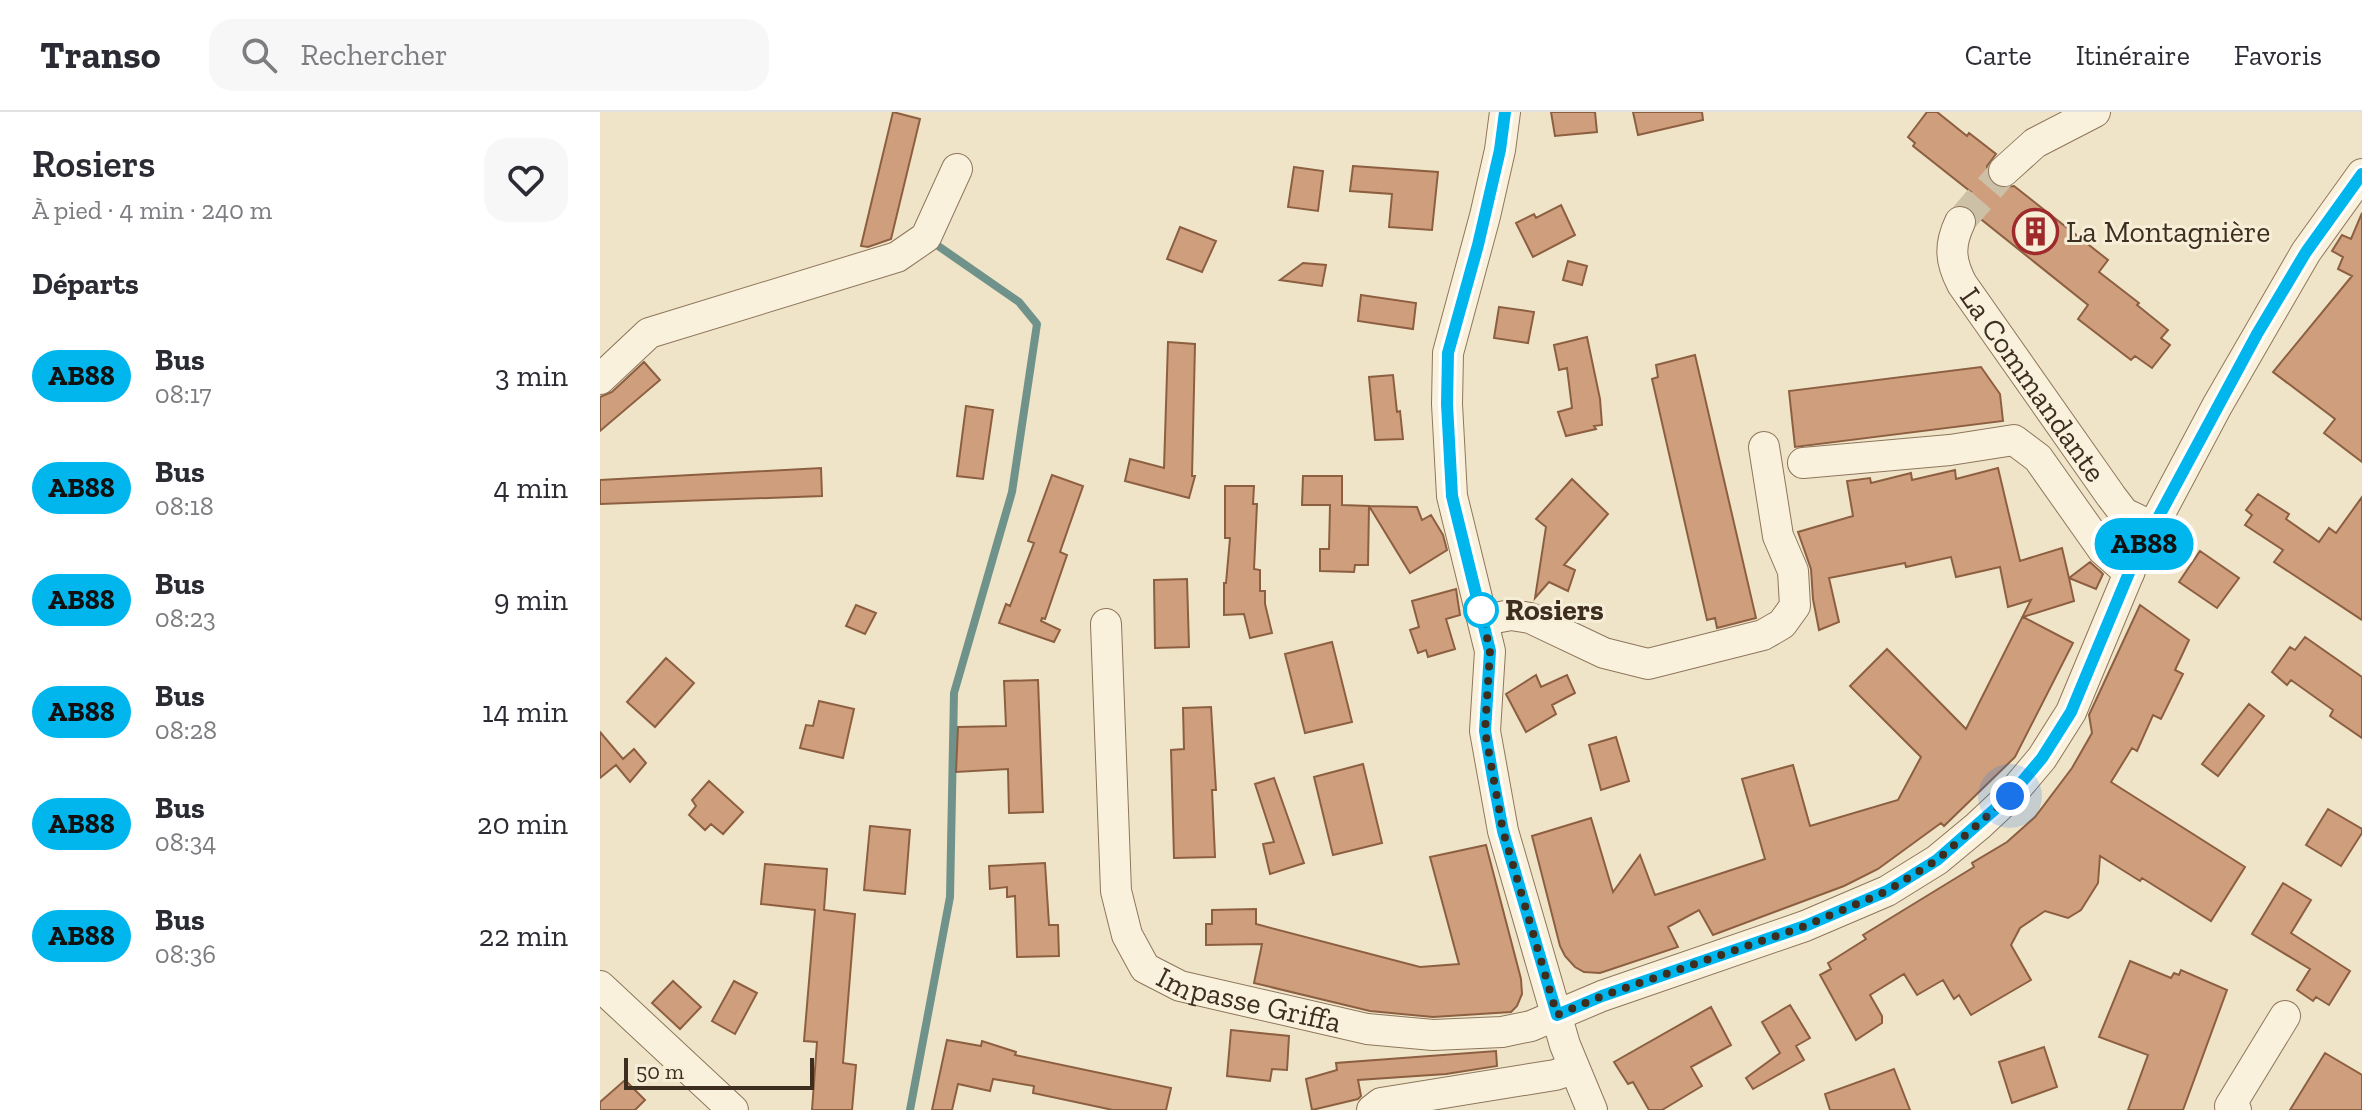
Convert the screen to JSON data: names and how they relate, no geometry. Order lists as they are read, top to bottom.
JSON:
{
  "streets": {
    "street": ["La Commandante", "Impasse Griffa"]
  },
  "crossings": [
    ["La Commandante", "Impasse Griffa"]
  ],
  "places": {
    "building": ["La Montagnière"],
    "other": ["Rosiers"]
  },
  "lines": ["bus line AB88"],
  "scale_bar": "50 m",
  "page": {
    "header": "Transo",
    "search": "Rechercher",
    "nav": ["Carte", "Itinéraire", "Favoris"],
    "heading": [
      ["Rosiers", "À pied · 4 min · 240 m"],
      "Départs"
    ],
    "on_map": "AB88",
    "list": [
      {
        "mark": "AB88",
        "name": "Bus",
        "note": "08:17",
        "value": "3 min"
      },
      {
        "mark": "AB88",
        "name": "Bus",
        "note": "08:18",
        "value": "4 min"
      },
      {
        "mark": "AB88",
        "name": "Bus",
        "note": "08:23",
        "value": "9 min"
      },
      {
        "mark": "AB88",
        "name": "Bus",
        "note": "08:28",
        "value": "14 min"
      },
      {
        "mark": "AB88",
        "name": "Bus",
        "note": "08:34",
        "value": "20 min"
      },
      {
        "mark": "AB88",
        "name": "Bus",
        "note": "08:36",
        "value": "22 min"
      }
    ],
    "scale": "50 m"
  }
}
